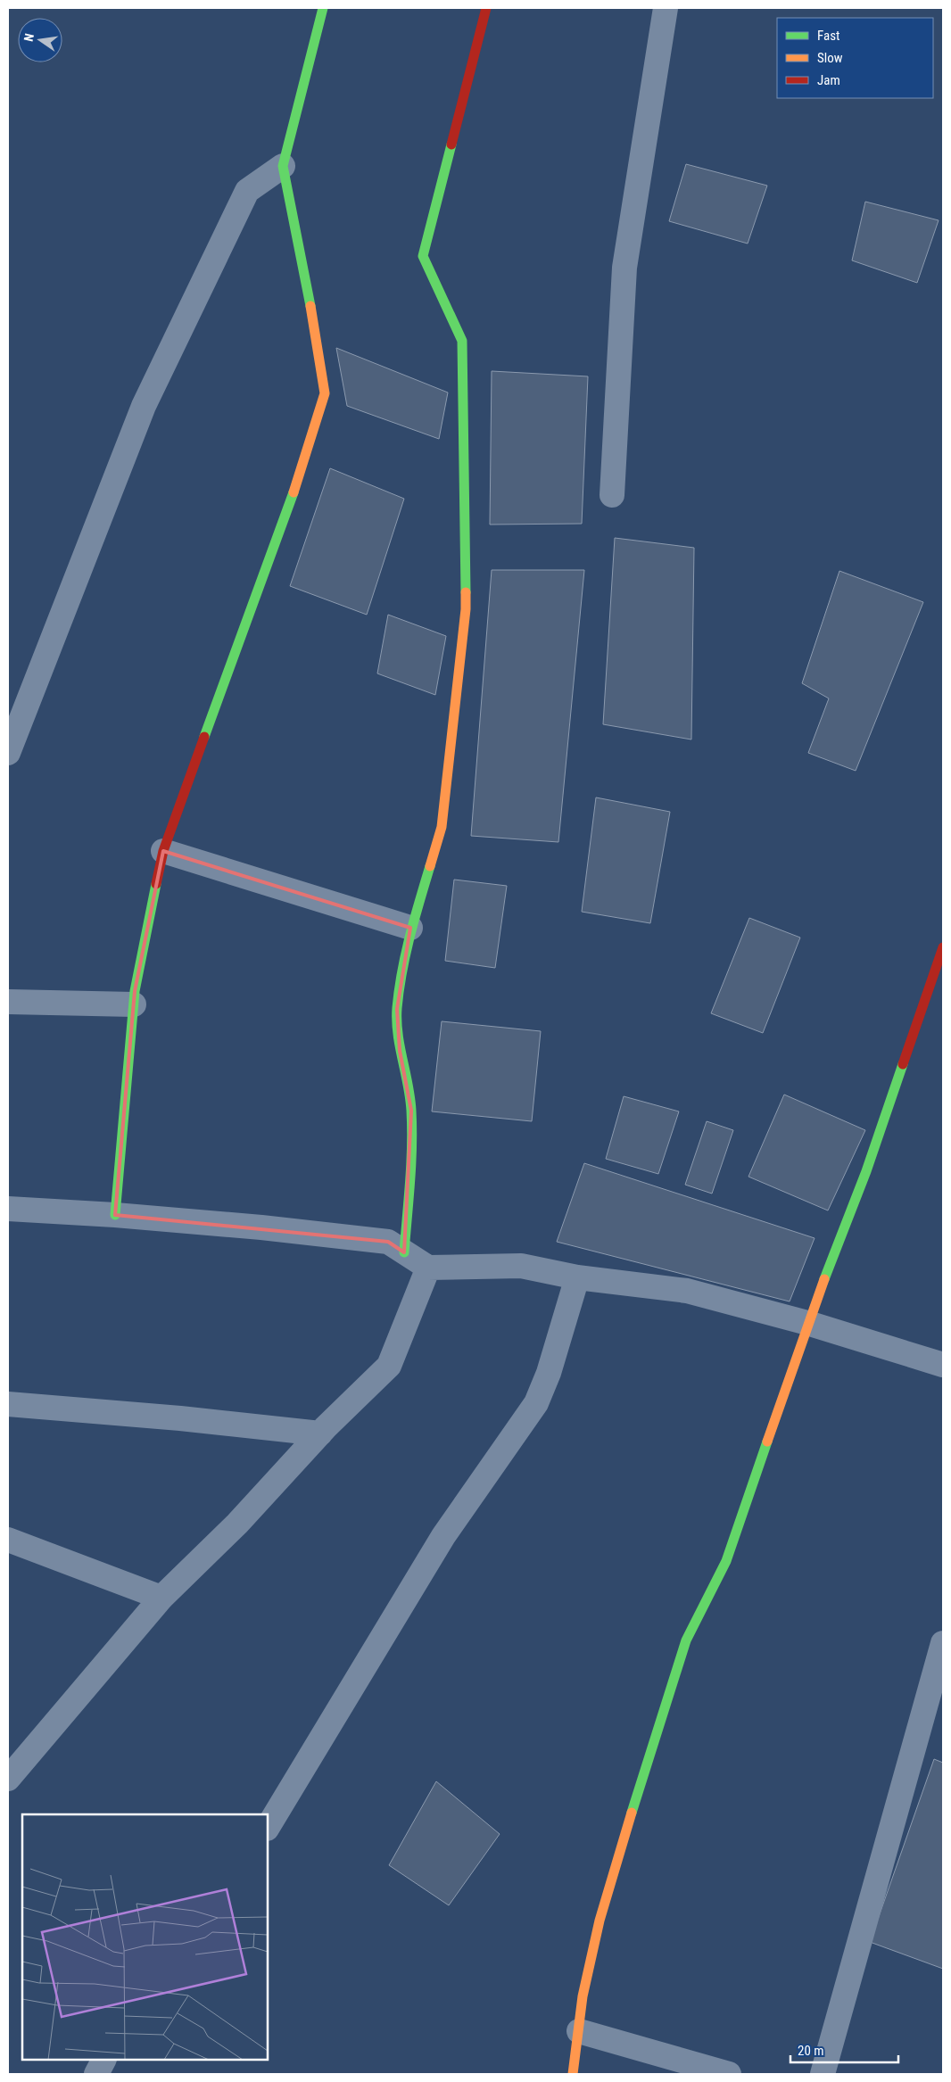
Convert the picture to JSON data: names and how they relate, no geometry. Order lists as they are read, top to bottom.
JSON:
{
  "legend": ["Fast", "Slow", "Jam"],
  "scale_bar": "20 m",
  "north": "left"
}
